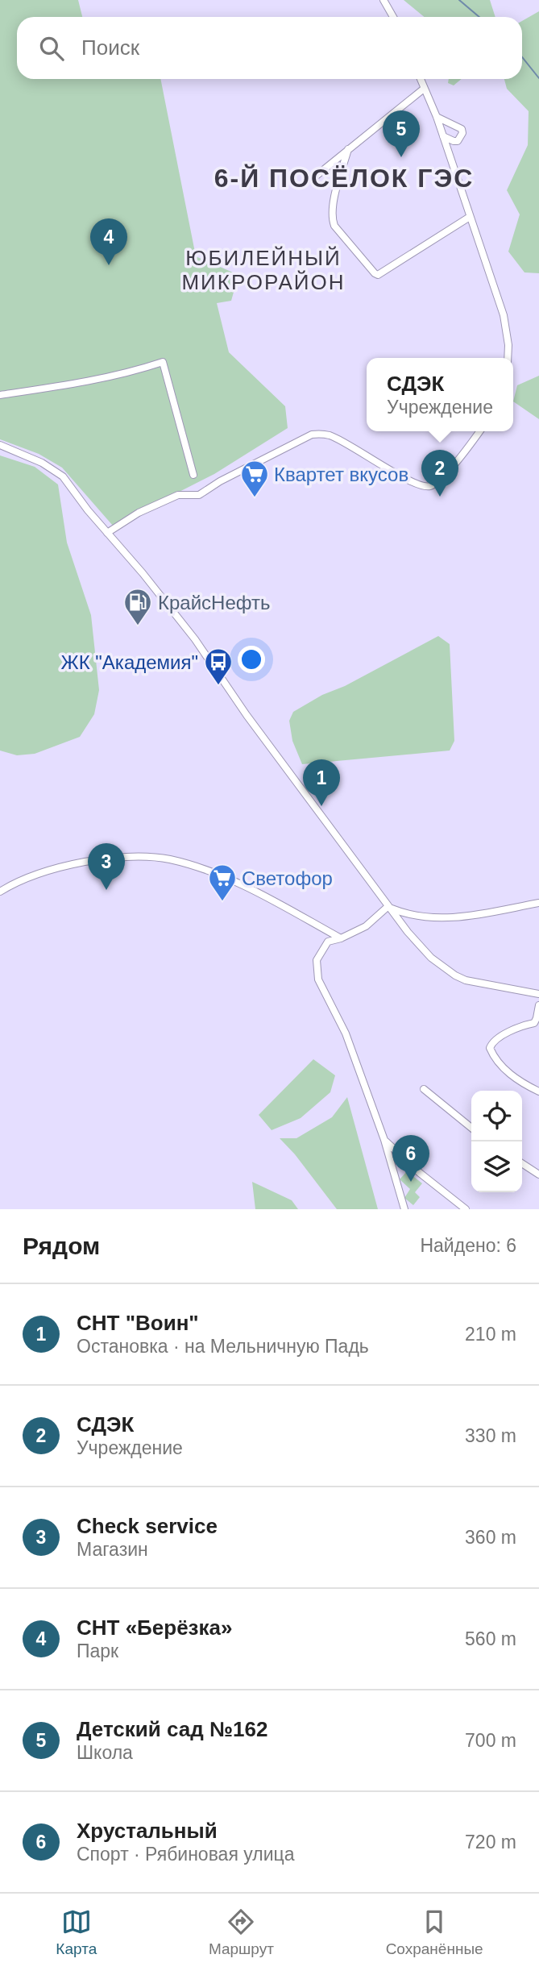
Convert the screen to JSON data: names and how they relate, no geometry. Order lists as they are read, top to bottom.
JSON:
{
  "districts": ["6-Й ПОСЁЛОК ГЭС", "ЮБИЛЕЙНЫЙ МИКРОРАЙОН"],
  "places": {
    "supermarket": ["Квартет вкусов", "Светофор"],
    "fuel station": ["КрайсНефть"],
    "bus stop": ["ЖК \"Академия\""]
  },
  "page": {
    "search": "Поиск",
    "pins": [
      "5",
      "4",
      "2",
      "1",
      "3",
      "6"
    ],
    "popup": ["СДЭК", "Учреждение"],
    "heading": ["Рядом", "Найдено: 6"],
    "list": [
      {
        "mark": "1",
        "name": "СНТ \"Воин\"",
        "note": "Остановка · на Мельничную Падь",
        "value": "210 m"
      },
      {
        "mark": "2",
        "name": "СДЭК",
        "note": "Учреждение",
        "value": "330 m"
      },
      {
        "mark": "3",
        "name": "Check service",
        "note": "Магазин",
        "value": "360 m"
      },
      {
        "mark": "4",
        "name": "СНТ «Берёзка»",
        "note": "Парк",
        "value": "560 m"
      },
      {
        "mark": "5",
        "name": "Детский сад №162",
        "note": "Школа",
        "value": "700 m"
      },
      {
        "mark": "6",
        "name": "Хрустальный",
        "note": "Спорт · Рябиновая улица",
        "value": "720 m"
      }
    ],
    "nav": ["Карта", "Маршрут", "Сохранённые"]
  }
}
